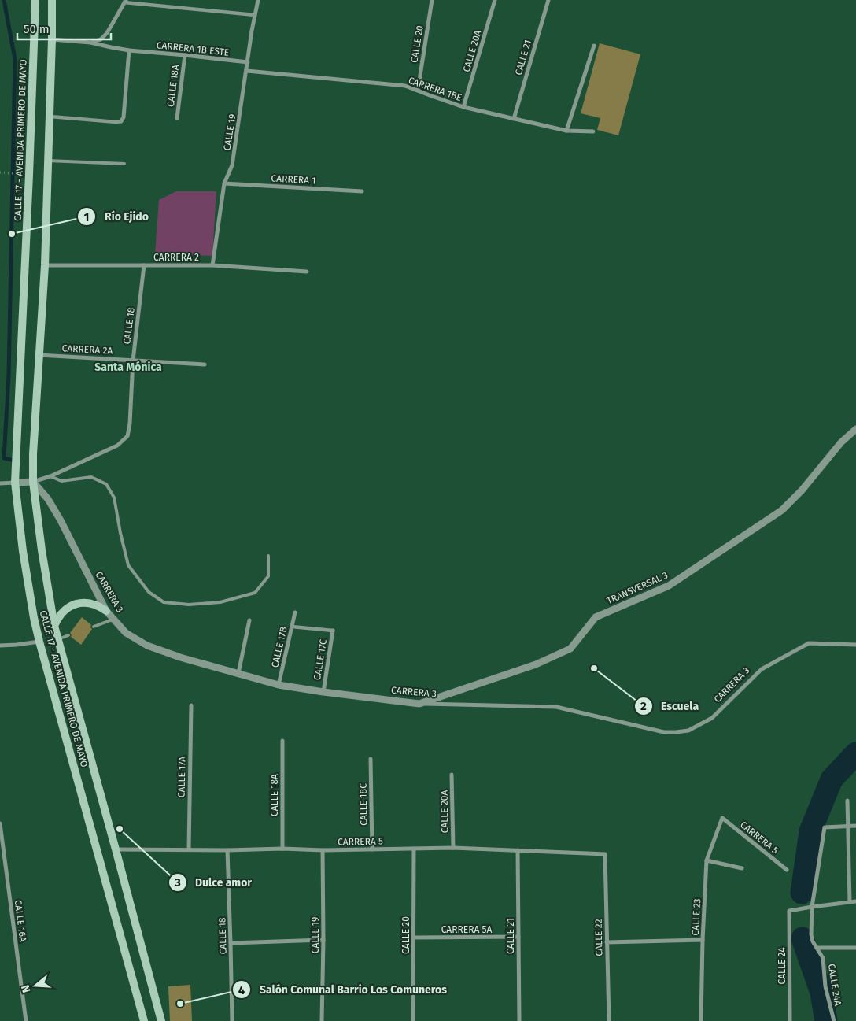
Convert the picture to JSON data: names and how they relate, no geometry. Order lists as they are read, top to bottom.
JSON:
{
  "streets": {
    "main road": ["CALLE 17 - AVENIDA PRIMERO DE MAYO"],
    "street": [
      "CALLE 20",
      "CARRERA 1B ESTE",
      "CALLE 20A",
      "CALLE 21",
      "CALLE 18A",
      "CARRERA 1BE",
      "CALLE 19",
      "CARRERA 1",
      "CARRERA 2",
      "CALLE 18",
      "CARRERA 2A",
      "TRANSVERSAL 3",
      "CARRERA 3",
      "CALLE 17B",
      "CALLE 17C",
      "CALLE 17A",
      "CALLE 18C",
      "CARRERA 5",
      "CALLE 23",
      "CALLE 16A",
      "CARRERA 5A",
      "CALLE 22",
      "CALLE 24",
      "CALLE 24A"
    ]
  },
  "crossings": [
    ["CALLE 20", "CARRERA 1BE"],
    ["CALLE 20", "CARRERA 5"],
    ["CALLE 20", "CARRERA 5A"],
    ["CARRERA 1B ESTE", "CALLE 18A"],
    ["CARRERA 1B ESTE", "CALLE 19"],
    ["CALLE 20A", "CARRERA 1BE"],
    ["CALLE 20A", "CARRERA 5"],
    ["CALLE 21", "CARRERA 1BE"],
    ["CALLE 21", "CARRERA 5"],
    ["CALLE 21", "CARRERA 5A"],
    ["CALLE 18A", "CARRERA 5"],
    ["CARRERA 1BE", "CALLE 19"],
    ["CALLE 19", "CARRERA 1"],
    ["CALLE 19", "CARRERA 2"],
    ["CALLE 19", "CARRERA 5"],
    ["CALLE 17 - AVENIDA PRIMERO DE MAYO", "CARRERA 2"],
    ["CALLE 17 - AVENIDA PRIMERO DE MAYO", "CARRERA 2A"],
    ["CALLE 17 - AVENIDA PRIMERO DE MAYO", "CARRERA 3"],
    ["CALLE 17 - AVENIDA PRIMERO DE MAYO", "CARRERA 5"],
    ["CARRERA 2", "CALLE 18"],
    ["CALLE 18", "CARRERA 2A"],
    ["CALLE 18", "CARRERA 5"],
    ["TRANSVERSAL 3", "CARRERA 3"],
    ["CARRERA 3", "CALLE 17B"],
    ["CARRERA 3", "CALLE 17C"],
    ["CALLE 17A", "CARRERA 5"],
    ["CALLE 18C", "CARRERA 5"],
    ["CARRERA 5", "CALLE 23"],
    ["CARRERA 5", "CALLE 22"],
    ["CALLE 24", "CALLE 24A"]
  ],
  "districts": ["Santa Mónica"],
  "places": [
    "Río Ejido",
    "Escuela",
    "Dulce amor",
    "Salón Comunal Barrio Los Comuneros"
  ],
  "scale_bar": "50 m",
  "north": "left"
}
